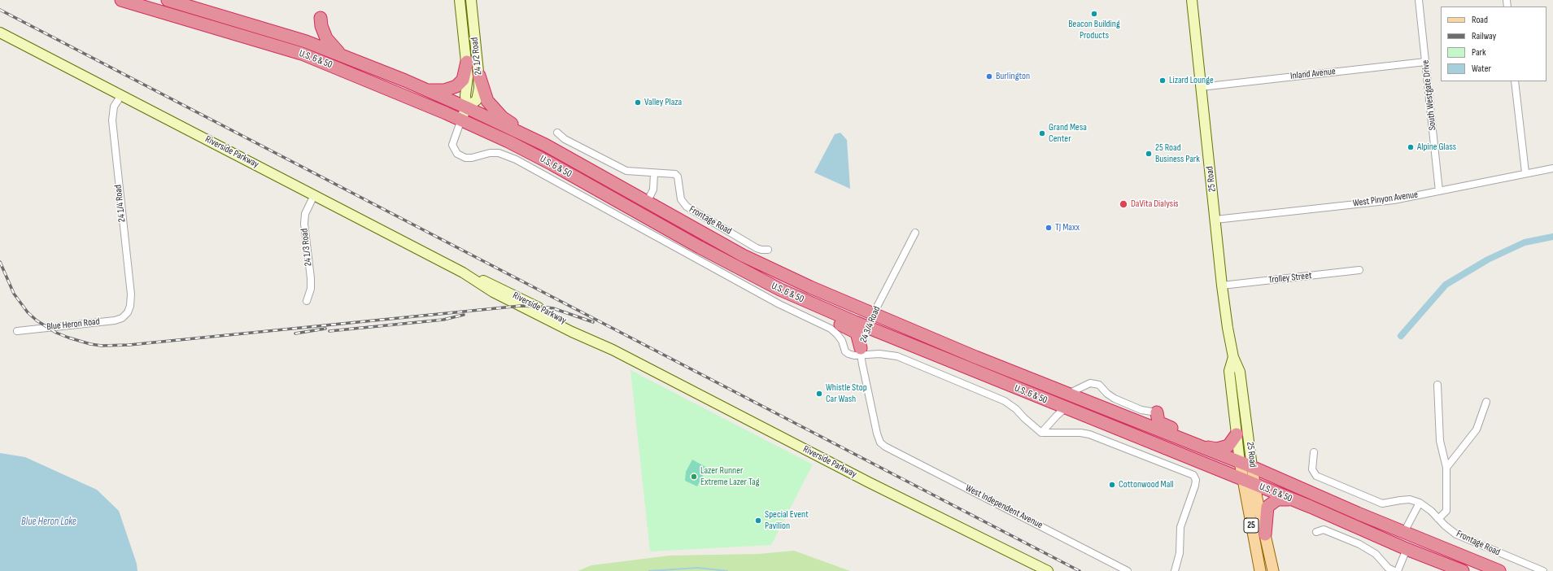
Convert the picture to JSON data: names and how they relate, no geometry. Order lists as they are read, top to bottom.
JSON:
{
  "streets": {
    "highway": ["U.S. 6 & 50"],
    "main road": [
      "24 1/2 Road",
      "Riverside Parkway",
      "25 Road",
      "25"
    ],
    "street": [
      "Inland Avenue",
      "South Westgate Drive",
      "West Pinyon Avenue",
      "24 1/4 Road",
      "Frontage Road",
      "24 1/3 Road",
      "Trolley Street",
      "Blue Heron Road",
      "24 3/4 Road",
      "West Independent Avenue"
    ]
  },
  "crossings": [
    ["24 1/2 Road", "U.S. 6 & 50"],
    ["U.S. 6 & 50", "25 Road"],
    ["U.S. 6 & 50", "24 3/4 Road"],
    ["Inland Avenue", "South Westgate Drive"],
    ["Inland Avenue", "25 Road"],
    ["South Westgate Drive", "West Pinyon Avenue"],
    ["Riverside Parkway", "24 1/4 Road"],
    ["Riverside Parkway", "24 1/3 Road"],
    ["25 Road", "West Pinyon Avenue"],
    ["25 Road", "Trolley Street"],
    ["24 1/4 Road", "Blue Heron Road"],
    ["24 3/4 Road", "West Independent Avenue"]
  ],
  "water": ["Blue Heron Lake"],
  "places": [
    "Beacon Building Products",
    "Burlington",
    "Lizard Lounge",
    "Valley Plaza",
    "Grand Mesa Center",
    "Alpine Glass",
    "25 Road Business Park",
    "DaVita Dialysis",
    "TJ Maxx",
    "Whistle Stop Car Wash",
    "Lazer Runner Extreme Lazer Tag",
    "Cottonwood Mall",
    "Special Event Pavilion"
  ],
  "legend": [
    "Road",
    "Railway",
    "Park",
    "Water"
  ]
}
